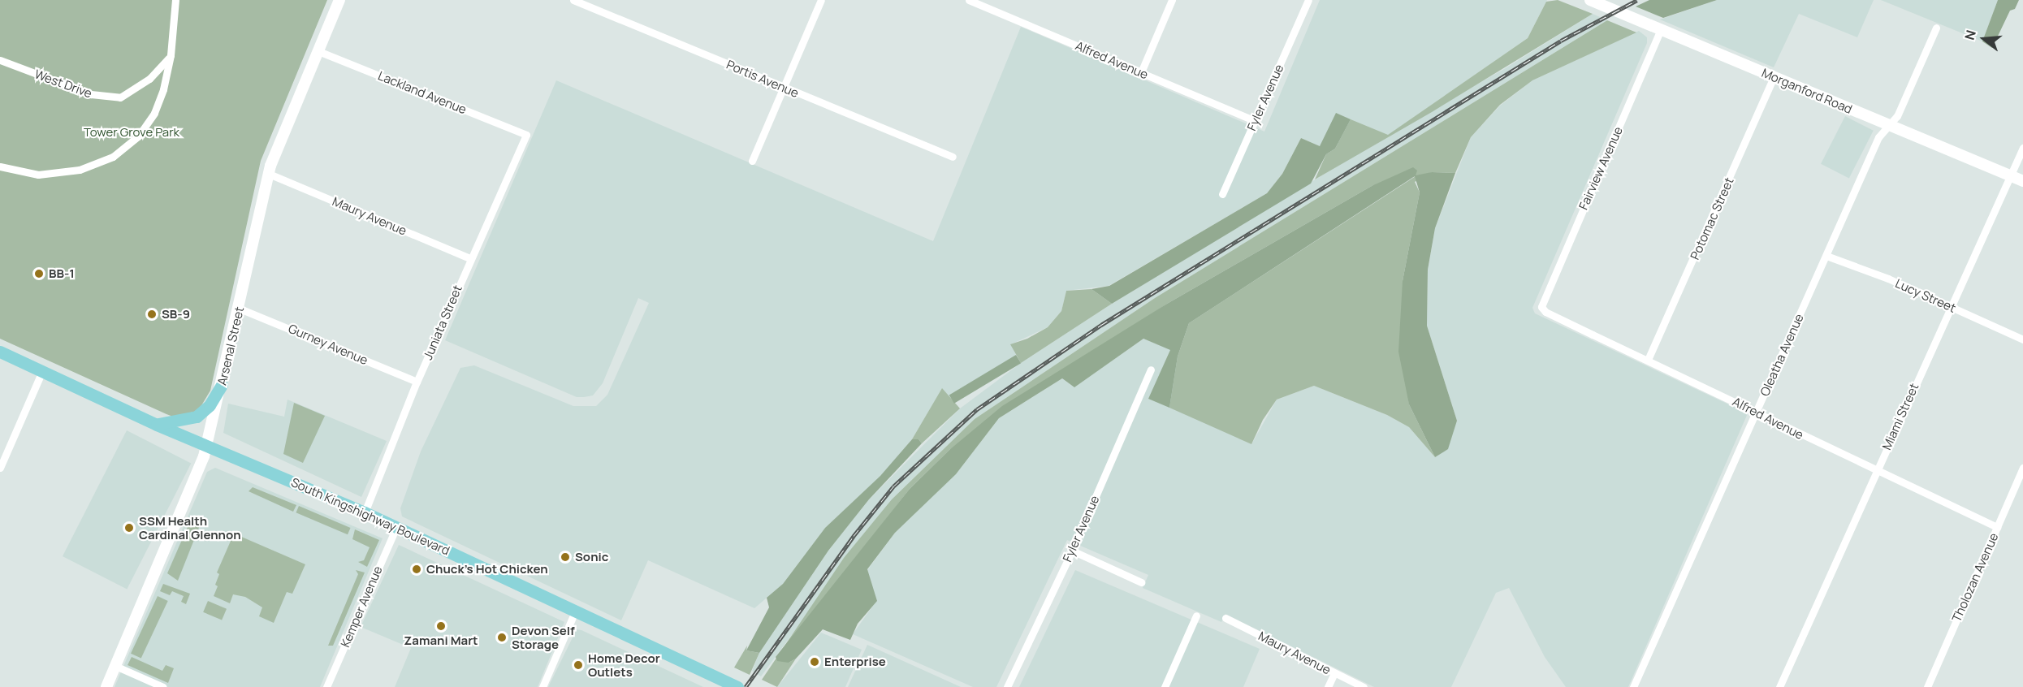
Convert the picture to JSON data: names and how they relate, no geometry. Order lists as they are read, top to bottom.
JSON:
{
  "streets": {
    "main road": ["Morganford Road", "Arsenal Street", "South Kingshighway Boulevard"],
    "street": [
      "Alfred Avenue",
      "Portis Avenue",
      "West Drive",
      "Lackland Avenue",
      "Fyler Avenue",
      "Fairview Avenue",
      "Maury Avenue",
      "Potomac Street",
      "Lucy Street",
      "Juniata Street",
      "Gurney Avenue",
      "Oleatha Avenue",
      "Miami Street",
      "Tholozan Avenue",
      "Kemper Avenue"
    ]
  },
  "crossings": [
    ["Alfred Avenue", "Fyler Avenue"],
    ["Alfred Avenue", "Fairview Avenue"],
    ["Alfred Avenue", "Potomac Street"],
    ["Alfred Avenue", "Oleatha Avenue"],
    ["Alfred Avenue", "Miami Street"],
    ["Alfred Avenue", "Tholozan Avenue"],
    ["Morganford Road", "Fairview Avenue"],
    ["Morganford Road", "Potomac Street"],
    ["Morganford Road", "Oleatha Avenue"],
    ["Morganford Road", "Miami Street"],
    ["Lackland Avenue", "Juniata Street"],
    ["Lackland Avenue", "Arsenal Street"],
    ["Maury Avenue", "Juniata Street"],
    ["Maury Avenue", "Arsenal Street"],
    ["Lucy Street", "Oleatha Avenue"],
    ["Lucy Street", "Miami Street"],
    ["Juniata Street", "Gurney Avenue"],
    ["Juniata Street", "South Kingshighway Boulevard"],
    ["Gurney Avenue", "Arsenal Street"],
    ["Arsenal Street", "South Kingshighway Boulevard"],
    ["South Kingshighway Boulevard", "Kemper Avenue"]
  ],
  "parks": ["Tower Grove Park"],
  "places": [
    "BB-1",
    "SB-9",
    "SSM Health Cardinal Glennon",
    "Sonic",
    "Chuck's Hot Chicken",
    "Zamani Mart",
    "Devon Self Storage",
    "Enterprise",
    "Home Decor Outlets"
  ],
  "north": "left"
}
